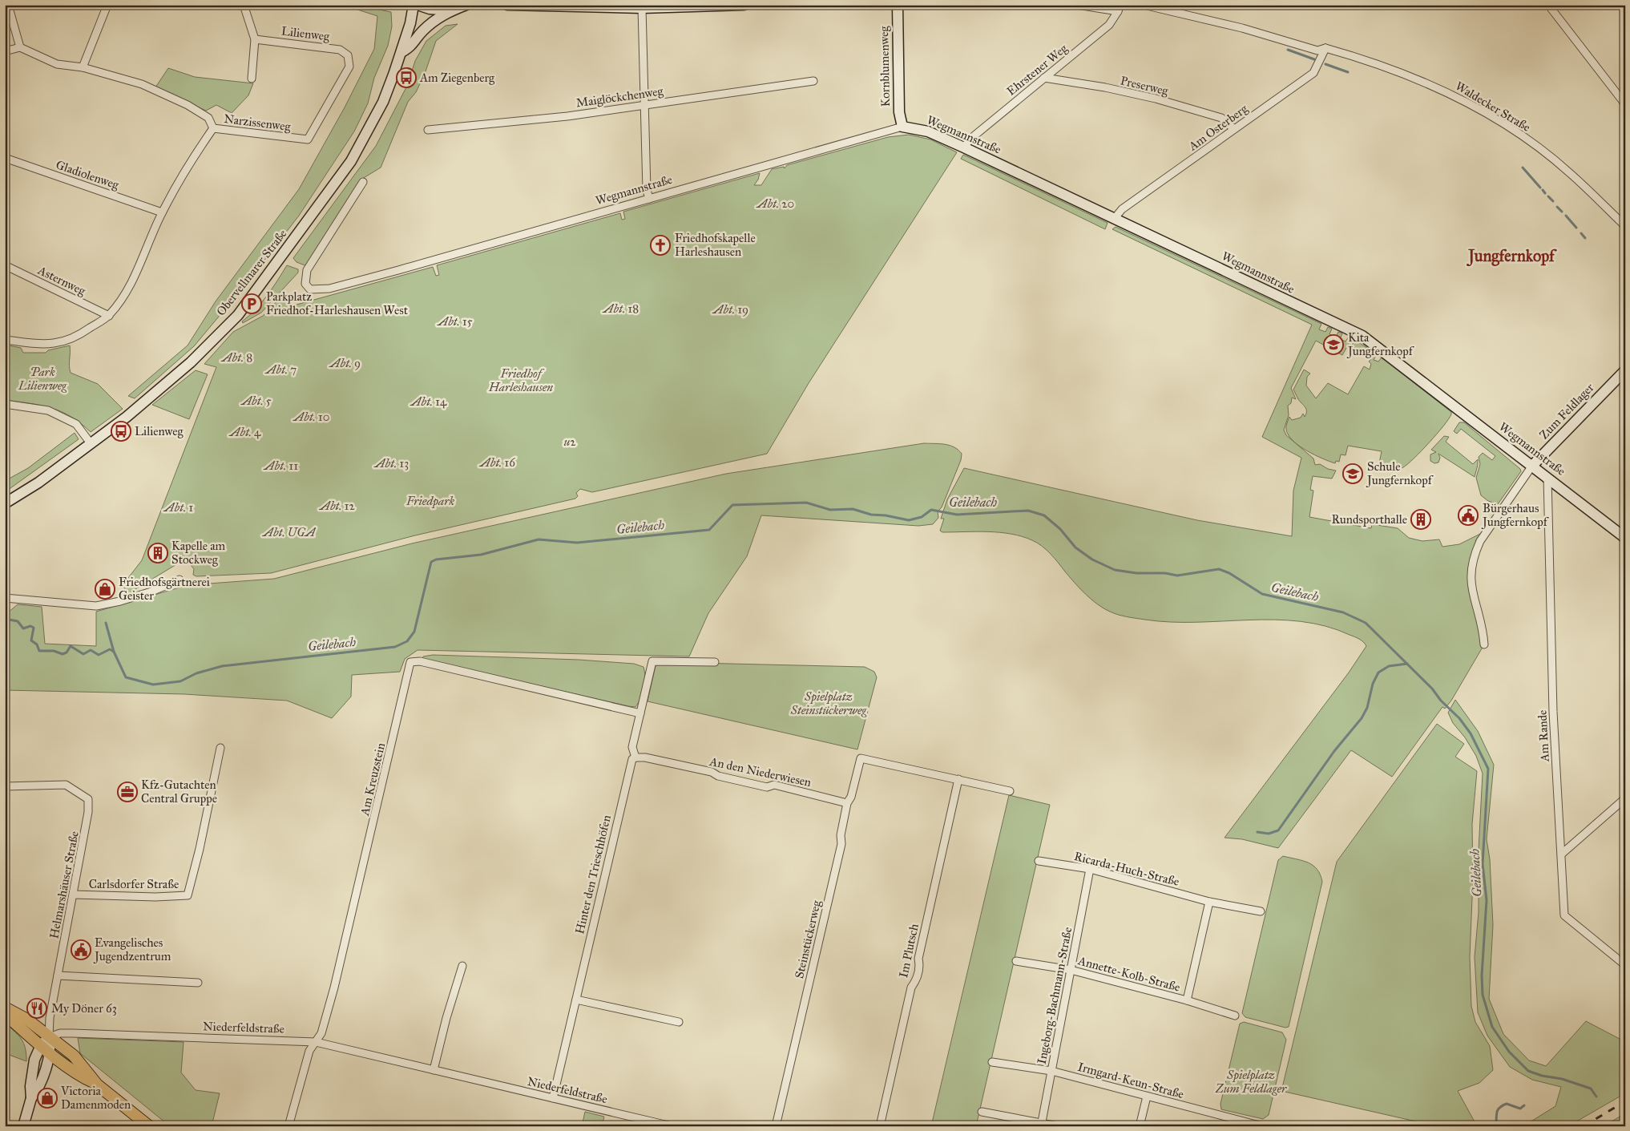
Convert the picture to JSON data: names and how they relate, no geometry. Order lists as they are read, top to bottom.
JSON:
{
  "streets": {
    "street": [
      "Lilienweg",
      "Kornblumenweg",
      "Ehrstener Weg",
      "Preserweg",
      "Maiglöckchenweg",
      "Waldecker Straße",
      "Narzissenweg",
      "Am Osterberg",
      "Wegmannstraße",
      "Gladiolenweg",
      "Obervellmarer Straße",
      "Asternweg",
      "Zum Feldlager",
      "Am Rande",
      "An den Niederwiesen",
      "Am Kreuzstein",
      "Ricarda-Huch-Straße",
      "Hinter den Trieschhöfen",
      "Carlsdorfer Straße",
      "Helmarshäuser Straße",
      "Steinstückerweg",
      "Im Plutsch",
      "Annette-Kolb-Straße",
      "Ingeborg-Bachmann-Straße",
      "Niederfeldstraße",
      "Irmgard-Keun-Straße"
    ]
  },
  "crossings": [
    ["Lilienweg", "Narzissenweg"],
    ["Kornblumenweg", "Wegmannstraße"],
    ["Ehrstener Weg", "Preserweg"],
    ["Ehrstener Weg", "Wegmannstraße"],
    ["Preserweg", "Am Osterberg"],
    ["Waldecker Straße", "Am Osterberg"],
    ["Am Osterberg", "Wegmannstraße"],
    ["Wegmannstraße", "Zum Feldlager"],
    ["Wegmannstraße", "Am Rande"],
    ["An den Niederwiesen", "Hinter den Trieschhöfen"],
    ["An den Niederwiesen", "Steinstückerweg"],
    ["Am Kreuzstein", "Hinter den Trieschhöfen"],
    ["Am Kreuzstein", "Niederfeldstraße"],
    ["Ricarda-Huch-Straße", "Ingeborg-Bachmann-Straße"],
    ["Hinter den Trieschhöfen", "Niederfeldstraße"],
    ["Carlsdorfer Straße", "Helmarshäuser Straße"],
    ["Helmarshäuser Straße", "Niederfeldstraße"],
    ["Steinstückerweg", "Im Plutsch"],
    ["Annette-Kolb-Straße", "Ingeborg-Bachmann-Straße"],
    ["Ingeborg-Bachmann-Straße", "Irmgard-Keun-Straße"]
  ],
  "districts": ["Jungfernkopf"],
  "water": ["Geilebach"],
  "parks": [
    "Abt. 20",
    "Abt. 18",
    "Abt. 19",
    "Abt. 15",
    "Abt. 8",
    "Abt. 9",
    "Abt. 7",
    "Park Lilienweg",
    "Friedhof Harleshausen",
    "Abt. 5",
    "Abt. 14",
    "Abt. 10",
    "Abt. 4",
    "u2",
    "Abt. 16",
    "Abt. 13",
    "Abt. 11",
    "Friedpark",
    "Abt. 12",
    "Abt. 1",
    "Abt. UGA",
    "Spielplatz Steinstückerweg",
    "Spielplatz Zum Feldlager"
  ],
  "places": {
    "bus stop": ["Am Ziegenberg", "Lilienweg"],
    "church": ["Friedhofskapelle Harleshausen"],
    "parking": ["Parkplatz Friedhof-Harleshausen West"],
    "school or university": ["Kita Jungfernkopf", "Schule Jungfernkopf"],
    "public building": ["Bürgerhaus Jungfernkopf", "Evangelisches Jugendzentrum"],
    "building": ["Rundsporthalle", "Kapelle am Stockweg"],
    "shop": ["Friedhofsgärtnerei Geister", "Victoria Damenmoden"],
    "office": ["Kfz-Gutachten Central Gruppe"],
    "restaurant": ["My Döner 63"]
  }
}
